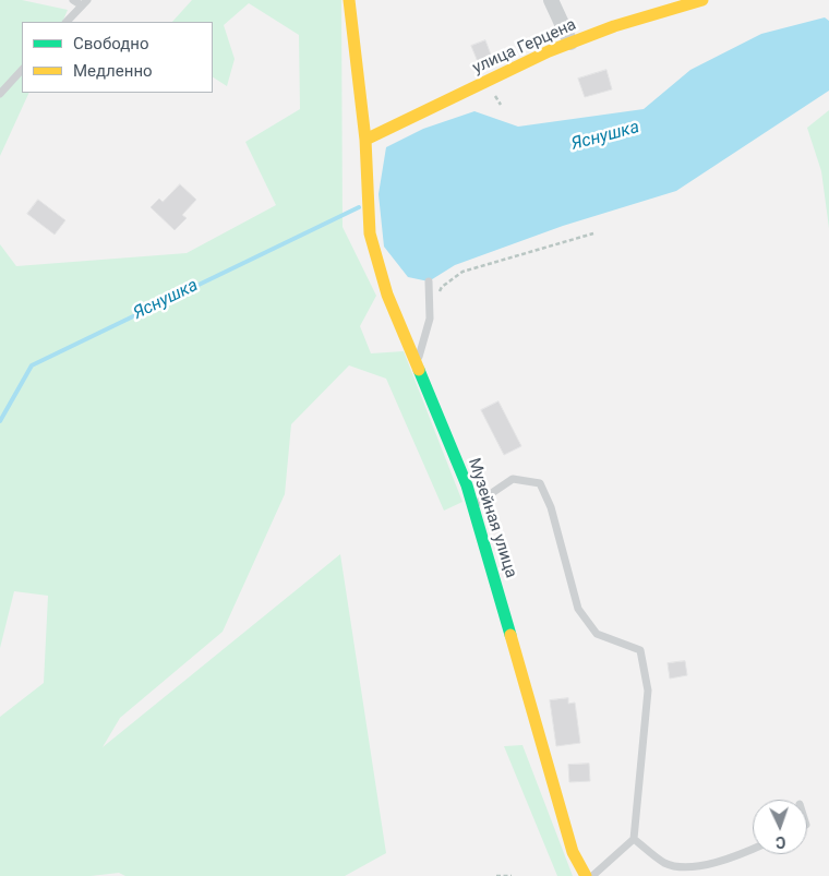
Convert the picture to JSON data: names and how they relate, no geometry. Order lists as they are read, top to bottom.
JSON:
{
  "streets": {
    "street": ["улица Герцена", "Музейная улица"]
  },
  "crossings": [
    ["улица Герцена", "Музейная улица"]
  ],
  "water": ["Яснушка"],
  "legend": ["Свободно", "Медленно"],
  "north": "bottom"
}
